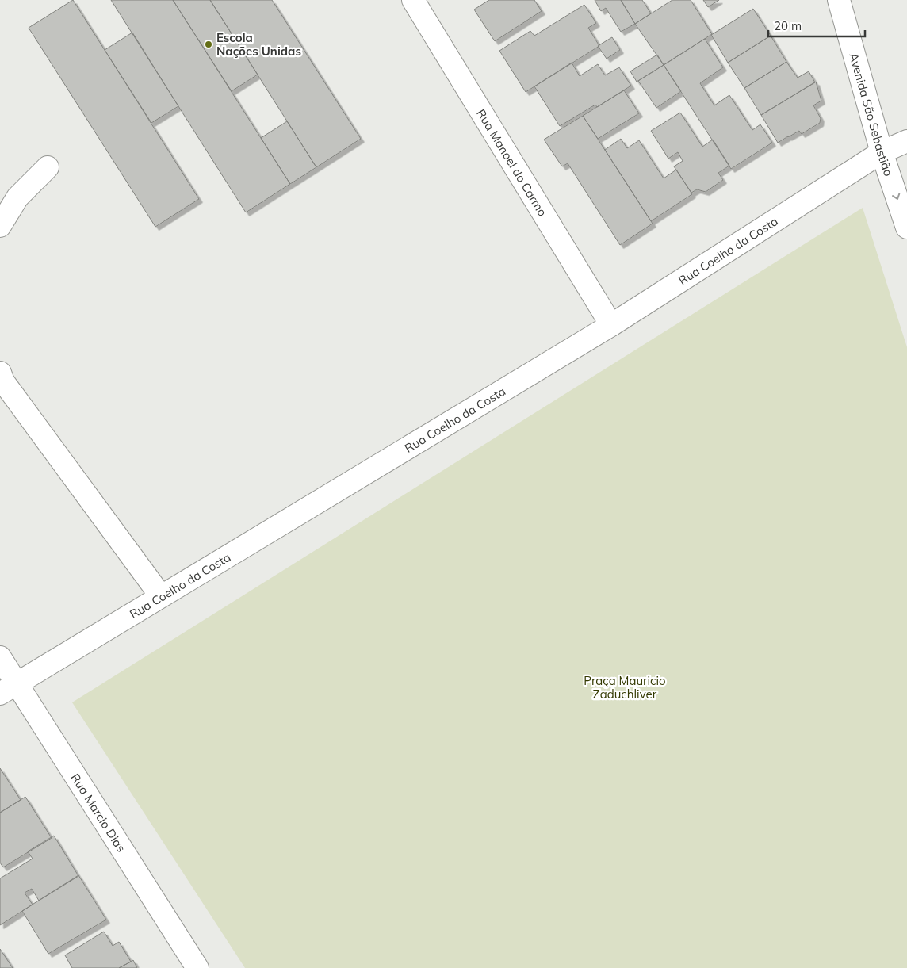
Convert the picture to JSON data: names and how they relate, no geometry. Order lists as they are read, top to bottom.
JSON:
{
  "streets": {
    "street": [
      "Avenida São Sebastião",
      "Rua Manoel do Carmo",
      "Rua Coelho da Costa",
      "Rua Marcio Dias"
    ]
  },
  "crossings": [
    ["Avenida São Sebastião", "Rua Coelho da Costa"],
    ["Rua Manoel do Carmo", "Rua Coelho da Costa"],
    ["Rua Coelho da Costa", "Rua Marcio Dias"]
  ],
  "parks": ["Praça Mauricio Zaduchliver"],
  "places": ["Escola Nações Unidas"],
  "scale_bar": "20 m"
}
